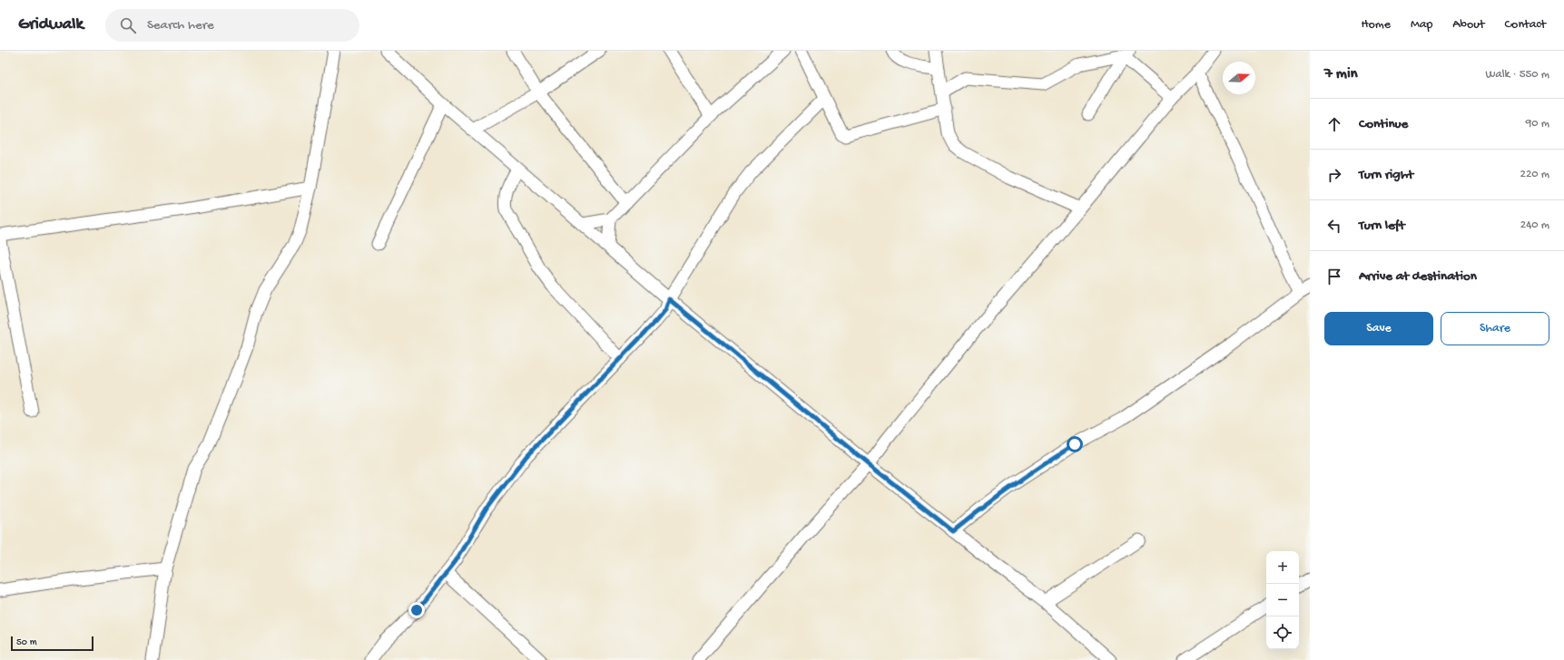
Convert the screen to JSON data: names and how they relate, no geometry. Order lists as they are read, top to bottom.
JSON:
{
  "scale_bar": "50 m",
  "north": "right",
  "page": {
    "header": "Gridwalk",
    "search": "Search here",
    "nav": [
      "Home",
      "Map",
      "About",
      "Contact"
    ],
    "heading": ["7 min", "Walk · 550 m"],
    "list": [
      ["Continue", "90 m"],
      ["Turn right", "220 m"],
      ["Turn left", "240 m"],
      "Arrive at destination"
    ],
    "buttons": ["Save", "Share"],
    "map_buttons": ["+", "−"],
    "scale": "50 m"
  }
}
